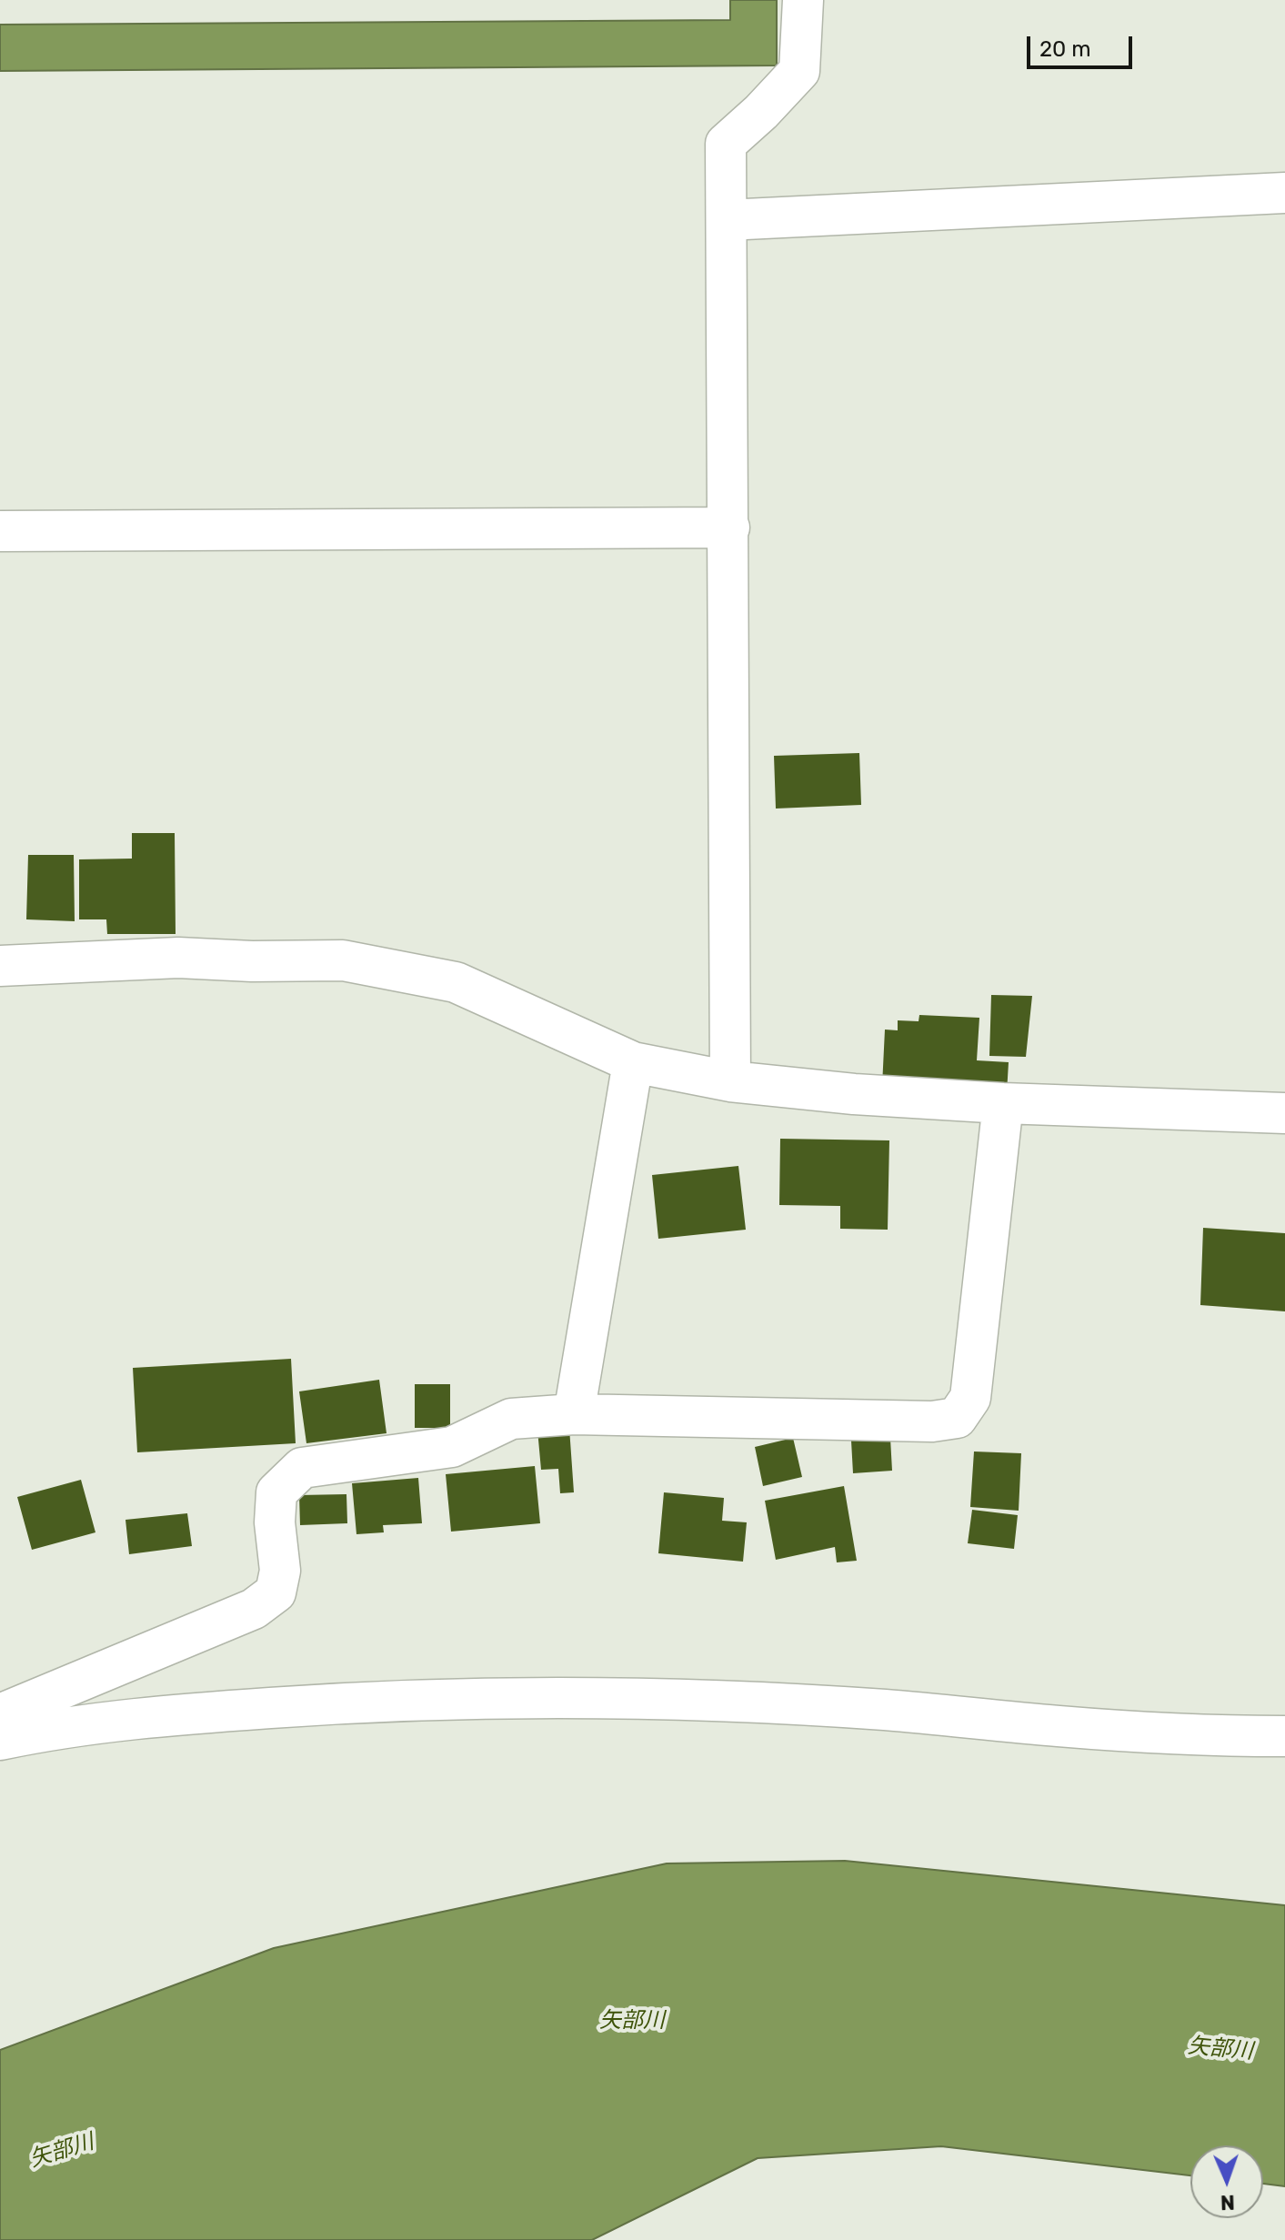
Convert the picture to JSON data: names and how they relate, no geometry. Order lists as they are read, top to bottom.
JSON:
{
  "water": ["矢部川"],
  "scale_bar": "20 m",
  "north": "bottom"
}
